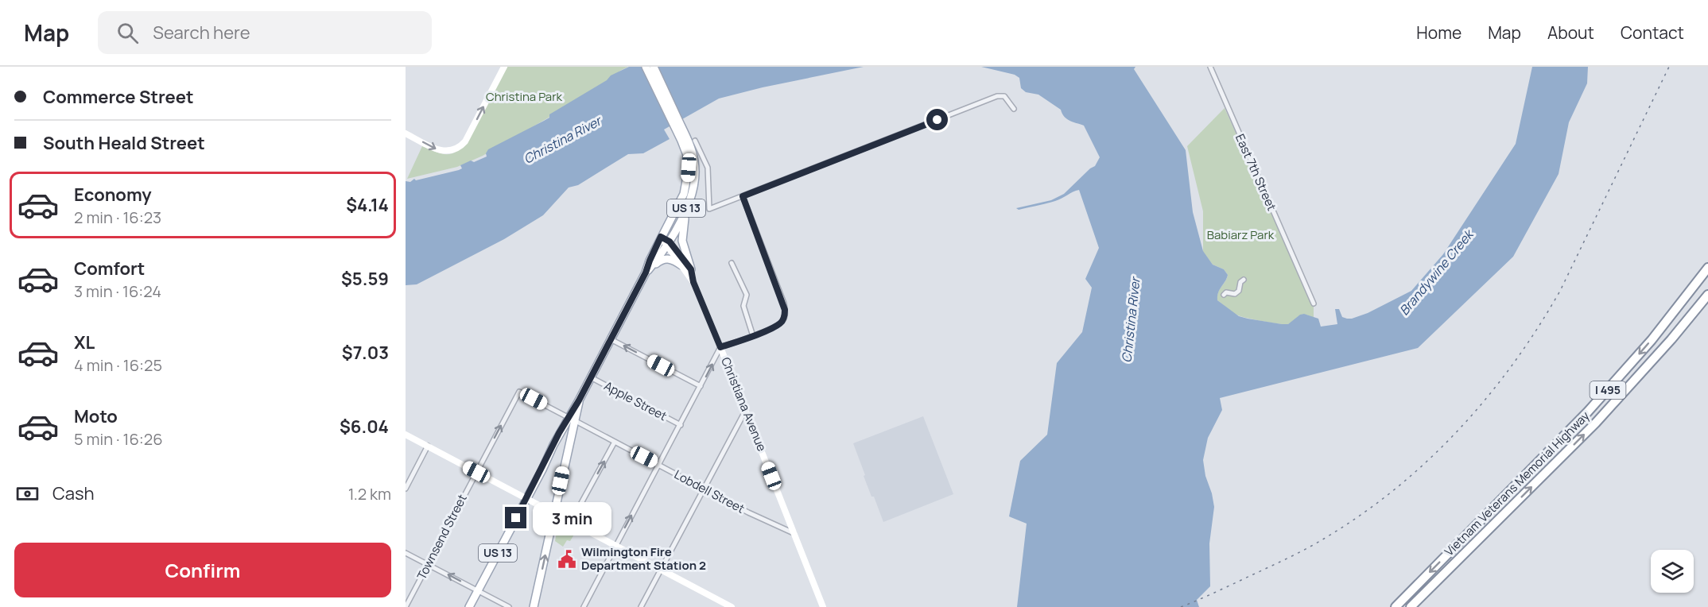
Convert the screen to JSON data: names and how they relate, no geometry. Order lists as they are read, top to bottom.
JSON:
{
  "streets": {
    "highway": ["I 495", "Vietnam Veterans Memorial Highway"],
    "main road": ["US 13"],
    "street": [
      "East 7th Street",
      "Apple Street",
      "Christiana Avenue",
      "Lobdell Street",
      "Townsend Street"
    ]
  },
  "crossings": [
    ["US 13", "Apple Street"],
    ["US 13", "Christiana Avenue"],
    ["US 13", "Lobdell Street"],
    ["US 13", "Townsend Street"],
    ["Christiana Avenue", "Lobdell Street"]
  ],
  "water": ["Christina River", "Brandywine Creek"],
  "parks": ["Christina Park", "Babiarz Park"],
  "places": {
    "public building": ["Wilmington Fire Department Station 2"]
  },
  "page": {
    "header": "Map",
    "search": "Search here",
    "nav": [
      "Home",
      "Map",
      "About",
      "Contact"
    ],
    "banner": ["Commerce Street", "South Heald Street"],
    "list": [
      {
        "name": "Economy",
        "note": "2 min · 16:23",
        "value": "$4.14"
      },
      {
        "name": "Comfort",
        "note": "3 min · 16:24",
        "value": "$5.59"
      },
      {
        "name": "XL",
        "note": "4 min · 16:25",
        "value": "$7.03"
      },
      {
        "name": "Moto",
        "note": "5 min · 16:26",
        "value": "$6.04"
      }
    ],
    "pay": ["Cash", "1.2 km"],
    "bubble": "3 min",
    "buttons": "Confirm"
  }
}
